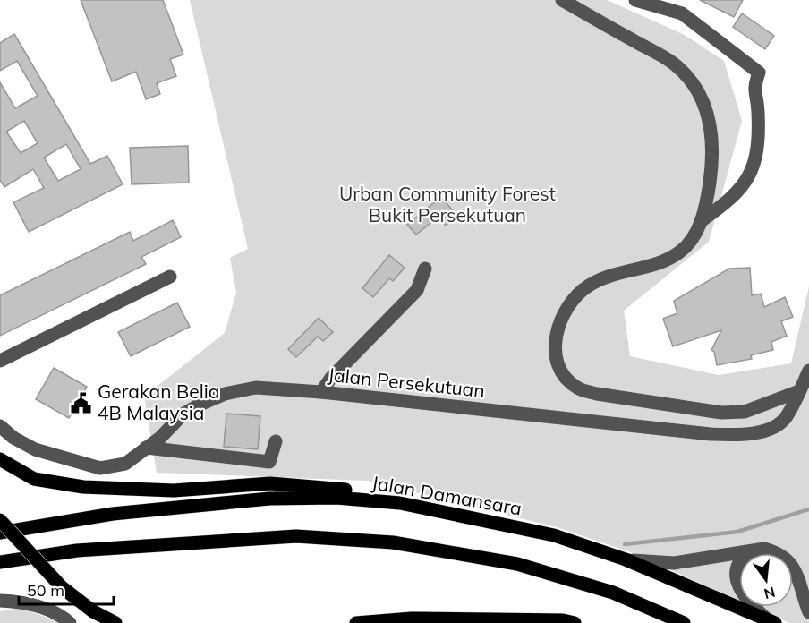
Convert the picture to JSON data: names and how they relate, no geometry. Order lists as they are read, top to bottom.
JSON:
{
  "streets": {
    "main road": ["Jalan Damansara"],
    "street": ["Jalan Persekutuan"]
  },
  "parks": ["Urban Community Forest Bukit Persekutuan"],
  "places": {
    "public building": ["Gerakan Belia 4B Malaysia"]
  },
  "scale_bar": "50 m",
  "north": "bottom"
}
